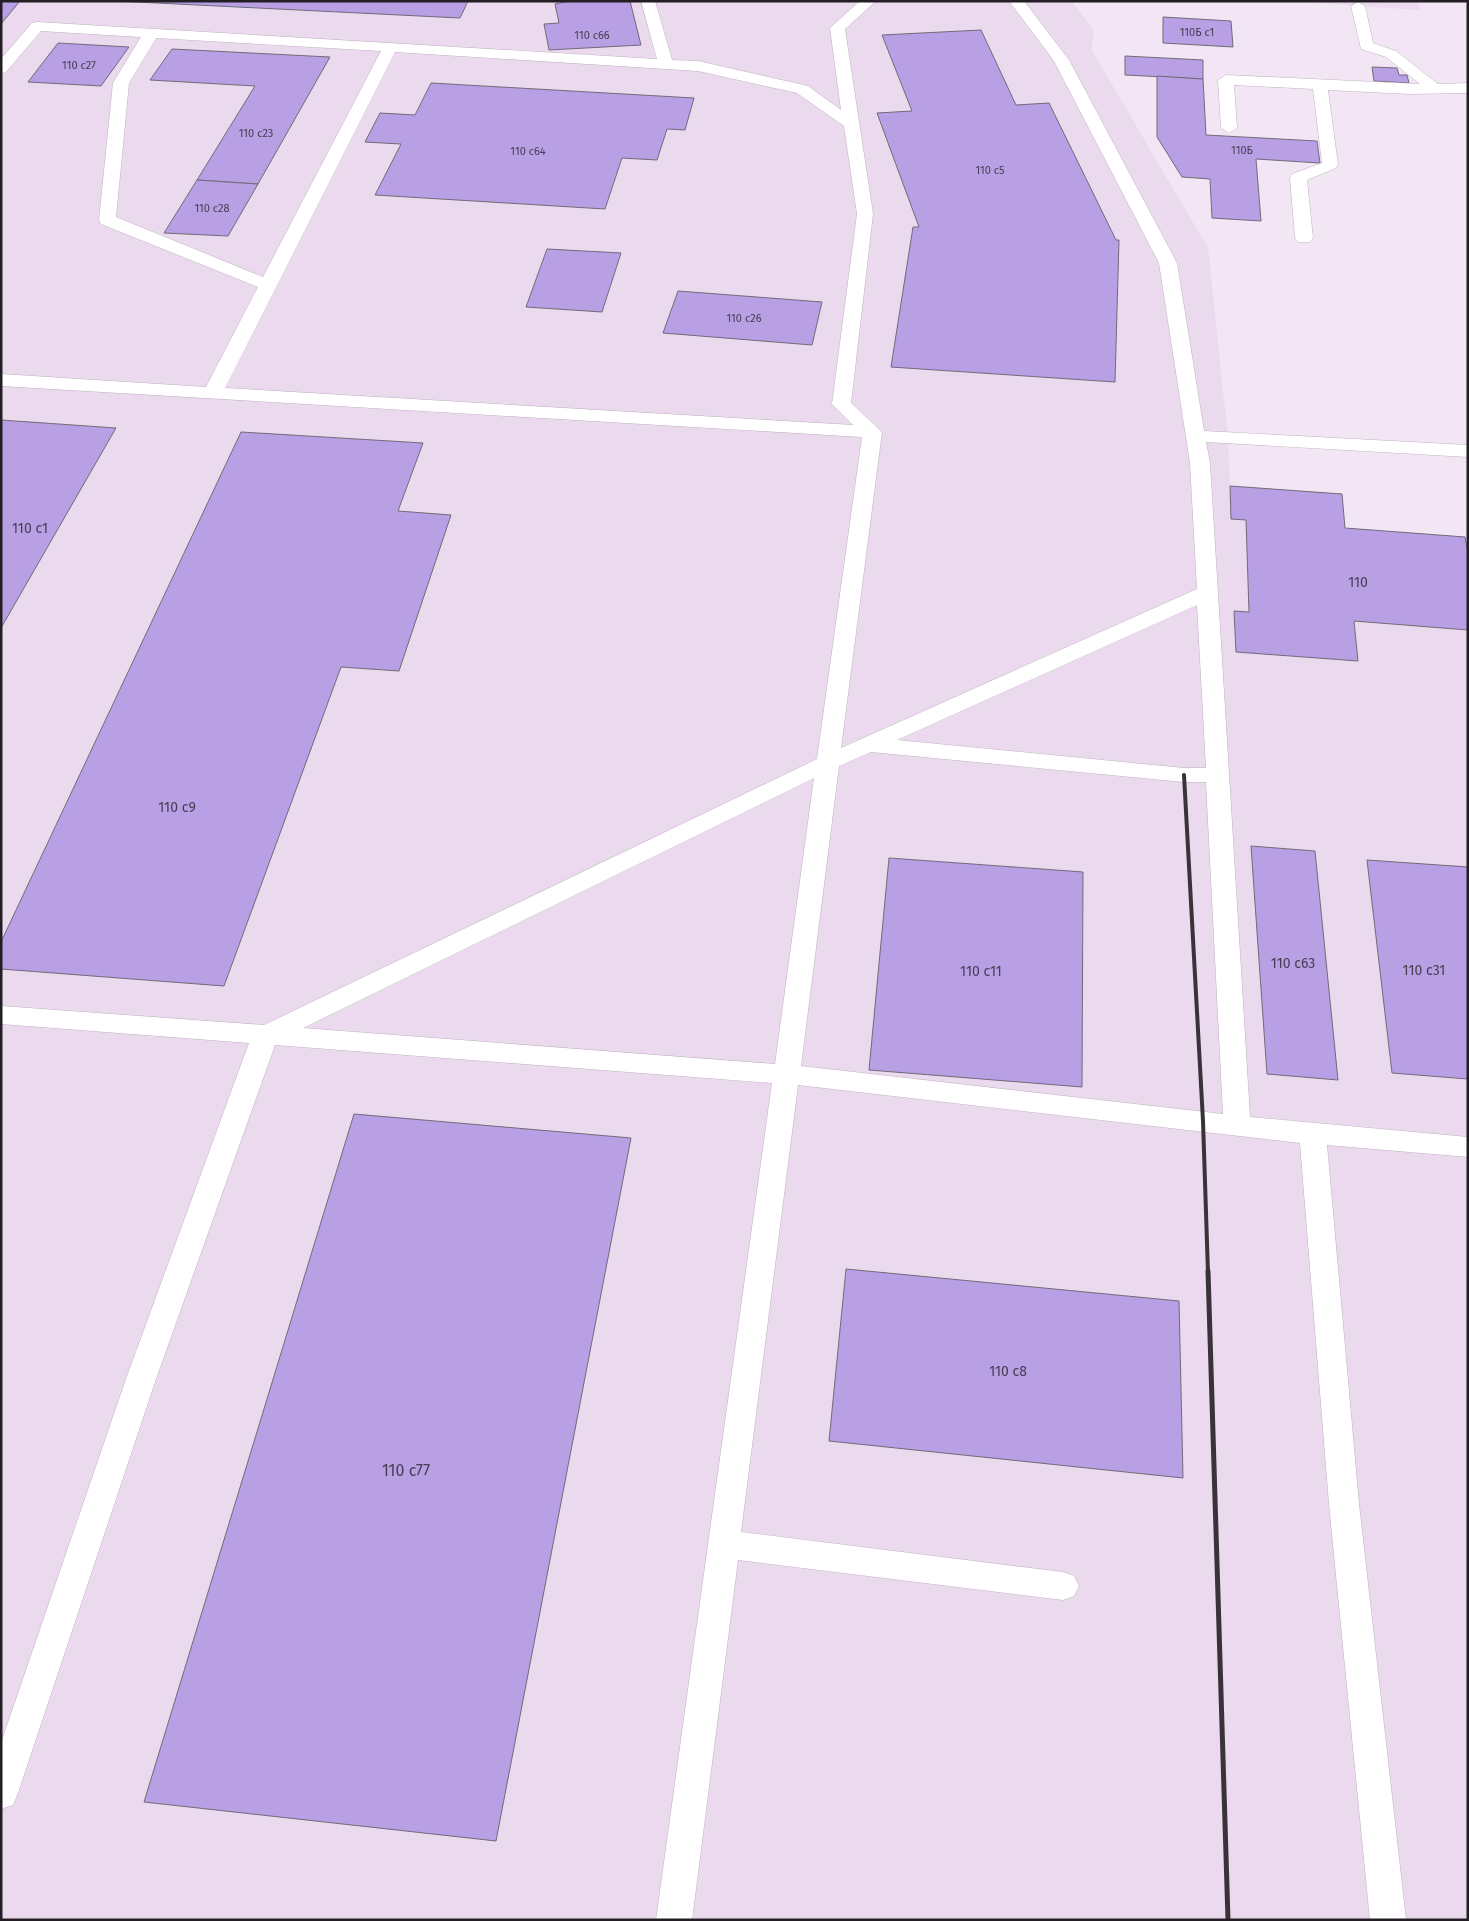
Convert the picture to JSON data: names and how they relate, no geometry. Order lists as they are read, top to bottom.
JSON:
{
  "house_numbers": [
    "110Б с1",
    "110 с66",
    "110 с27",
    "110 с23",
    "110Б",
    "110 с64",
    "110 с5",
    "110 с28",
    "110 с26",
    "110 с1",
    "110",
    "110 с9",
    "110 с63",
    "110 с31",
    "110 с11",
    "110 с8",
    "110 с77"
  ]
}
